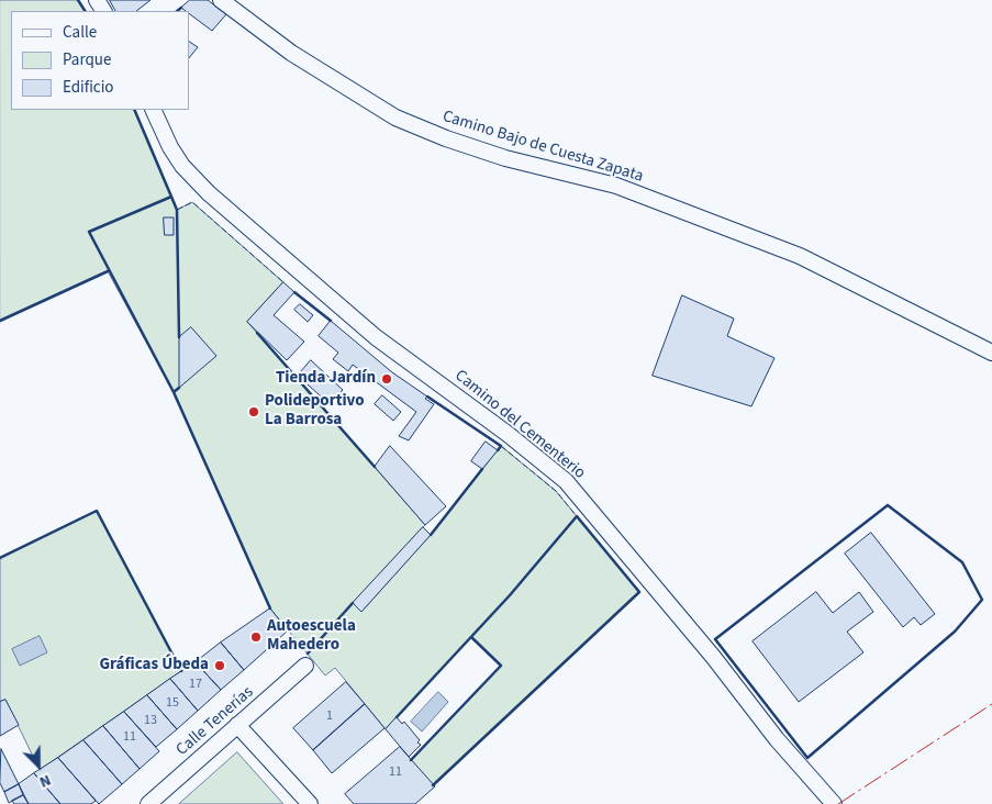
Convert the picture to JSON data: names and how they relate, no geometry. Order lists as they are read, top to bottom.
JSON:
{
  "streets": {
    "street": ["Camino Bajo de Cuesta Zapata", "Camino del Cementerio", "Calle Tenerías"]
  },
  "places": [
    "Tienda Jardín",
    "Polideportivo La Barrosa",
    "Autoescuela Mahedero",
    "Gráficas Úbeda"
  ],
  "house_numbers": [
    "17",
    "15",
    "1",
    "13",
    "11",
    "11"
  ],
  "legend": ["Calle", "Parque", "Edificio"],
  "north": "bottom right"
}
